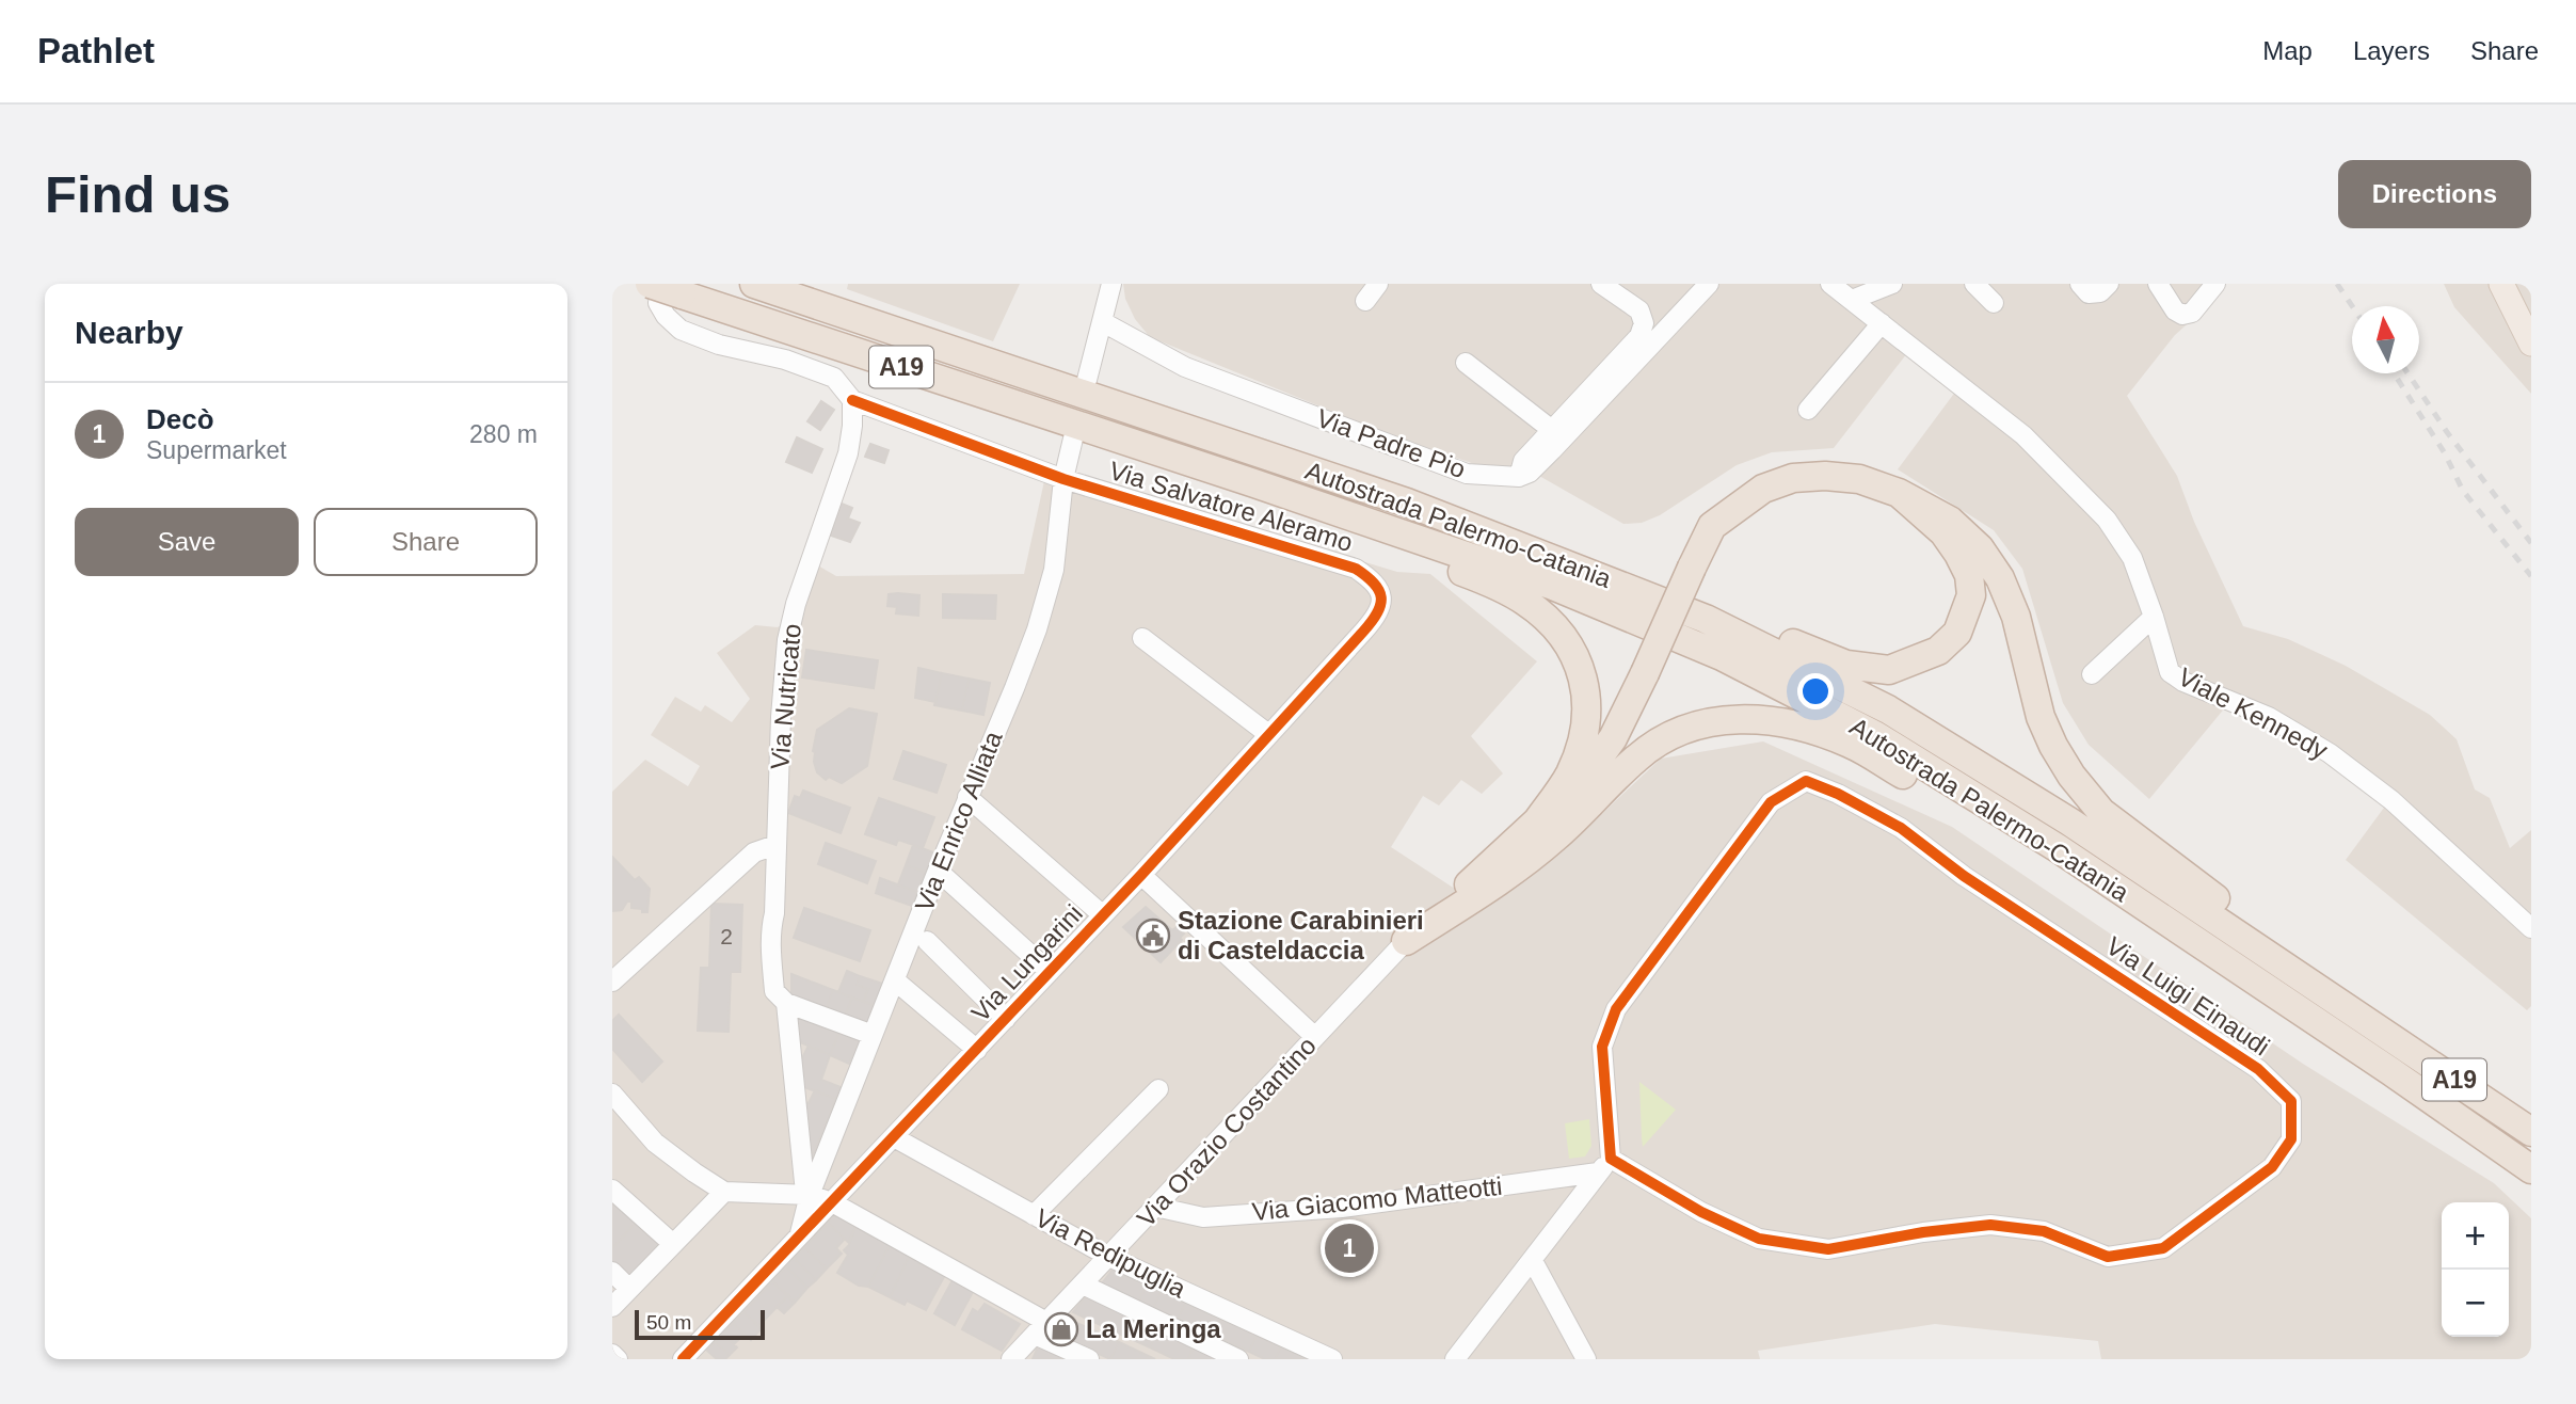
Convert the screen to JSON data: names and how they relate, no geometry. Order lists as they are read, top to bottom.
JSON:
{
  "streets": {
    "highway": ["A19", "Autostrada Palermo-Catania"],
    "street": [
      "Via Padre Pio",
      "Via Salvatore Aleramo",
      "Via Nutricato",
      "Viale Kennedy",
      "Via Enrico Alliata",
      "Via Lungarini",
      "Via Luigi Einaudi",
      "Via Orazio Costantino",
      "Via Giacomo Matteotti",
      "Via Redipuglia"
    ]
  },
  "crossings": [
    ["A19", "Autostrada Palermo-Catania"],
    ["Via Salvatore Aleramo", "Via Nutricato"],
    ["Via Salvatore Aleramo", "Via Enrico Alliata"],
    ["Via Salvatore Aleramo", "Via Lungarini"],
    ["Via Nutricato", "Via Enrico Alliata"],
    ["Via Enrico Alliata", "Via Lungarini"],
    ["Via Lungarini", "Via Redipuglia"],
    ["Via Luigi Einaudi", "Via Giacomo Matteotti"],
    ["Via Orazio Costantino", "Via Giacomo Matteotti"],
    ["Via Orazio Costantino", "Via Redipuglia"]
  ],
  "places": {
    "public building": ["Stazione Carabinieri di Casteldaccia"],
    "shop": ["La Meringa"]
  },
  "house_numbers": ["2"],
  "scale_bar": "50 m",
  "north": "top",
  "page": {
    "header": "Pathlet",
    "nav": ["Map", "Layers", "Share"],
    "buttons": [
      "Directions",
      ["Save", "Share"]
    ],
    "title": "Find us",
    "heading": "Nearby",
    "list": [
      {
        "mark": "1",
        "name": "Decò",
        "note": "Supermarket",
        "value": "280 m"
      }
    ],
    "map_buttons": ["+", "−"],
    "pins": "1",
    "scale": "50 m"
  }
}
